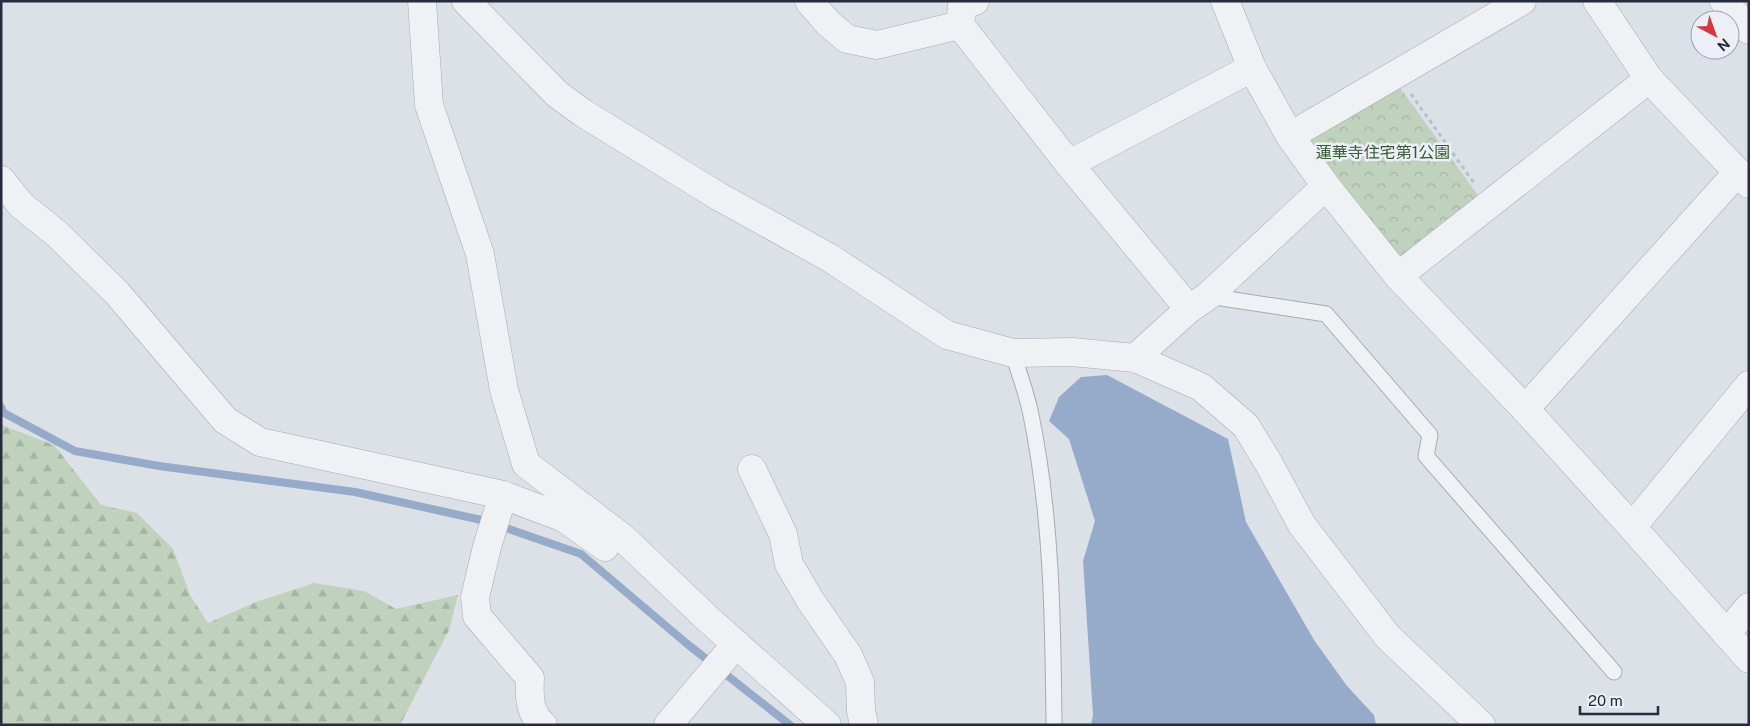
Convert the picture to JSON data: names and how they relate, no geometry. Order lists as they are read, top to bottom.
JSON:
{
  "parks": ["蓮華寺住宅第1公園"],
  "scale_bar": "20 m",
  "north": "bottom right"
}
